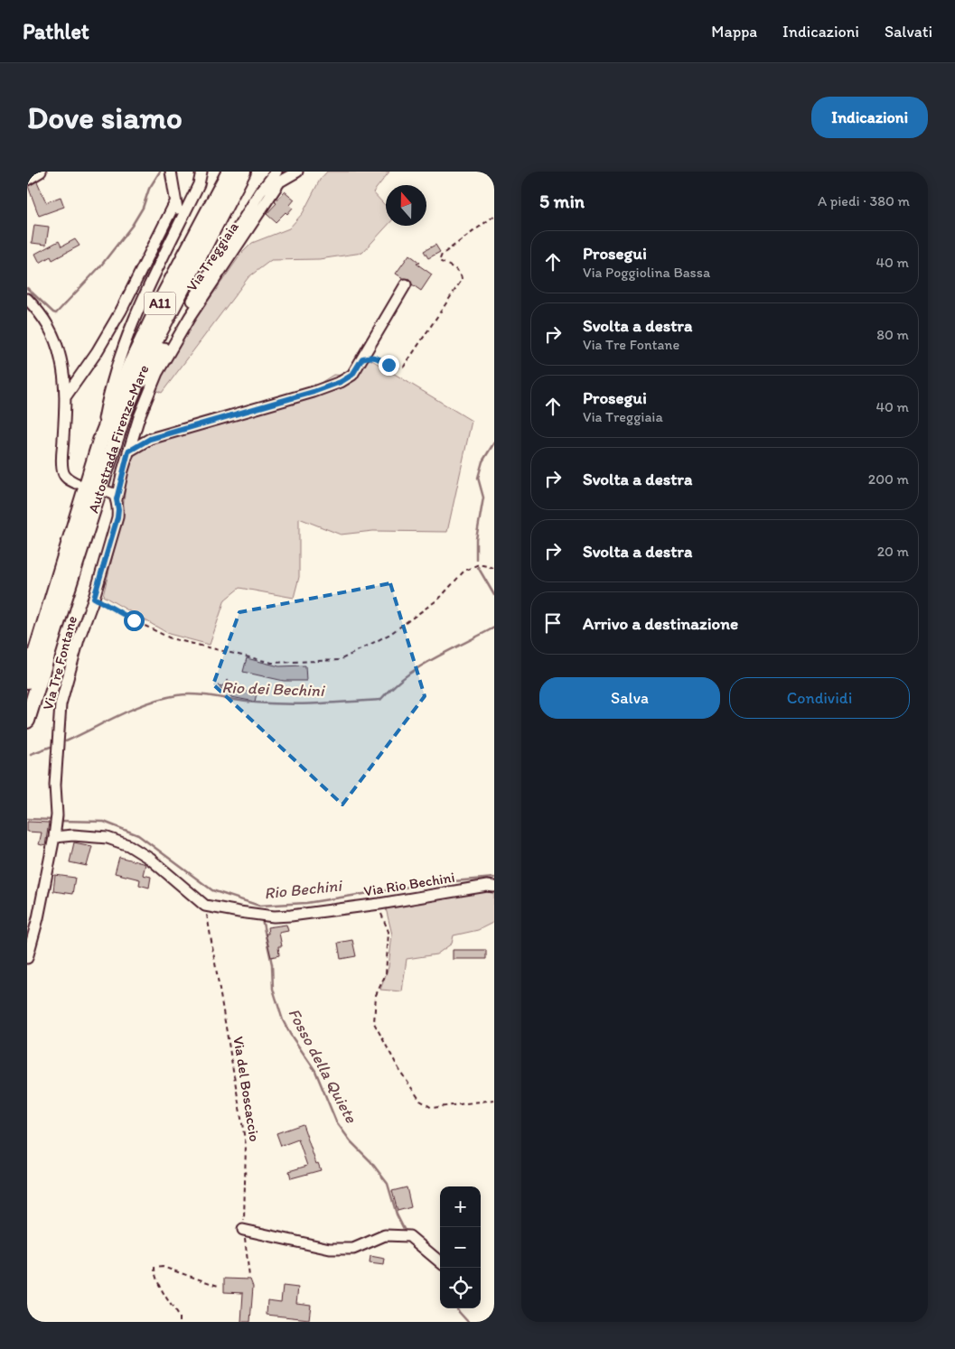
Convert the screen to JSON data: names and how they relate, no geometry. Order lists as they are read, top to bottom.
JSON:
{
  "streets": {
    "highway": ["A11", "Autostrada Firenze-Mare"],
    "street": ["Via Treggiaia", "Via Tre Fontane", "Via Rio Bechini"],
    "path": ["Via del Boscaccio"]
  },
  "crossings": [
    ["Via Treggiaia", "Via Tre Fontane"],
    ["Via Rio Bechini", "Via del Boscaccio"]
  ],
  "water": ["Rio dei Bechini", "Rio Bechini", "Fosso della Quiete"],
  "north": "top",
  "page": {
    "header": "Pathlet",
    "nav": ["Mappa", "Indicazioni", "Salvati"],
    "buttons": [
      "Indicazioni",
      ["Salva", "Condividi"]
    ],
    "title": "Dove siamo",
    "heading": ["5 min", "A piedi · 380 m"],
    "list": [
      ["Prosegui", "Via Poggiolina Bassa", "40 m"],
      ["Svolta a destra", "Via Tre Fontane", "80 m"],
      ["Prosegui", "Via Treggiaia", "40 m"],
      ["Svolta a destra", "200 m"],
      ["Svolta a destra", "20 m"],
      "Arrivo a destinazione"
    ],
    "map_buttons": ["+", "−"]
  }
}
